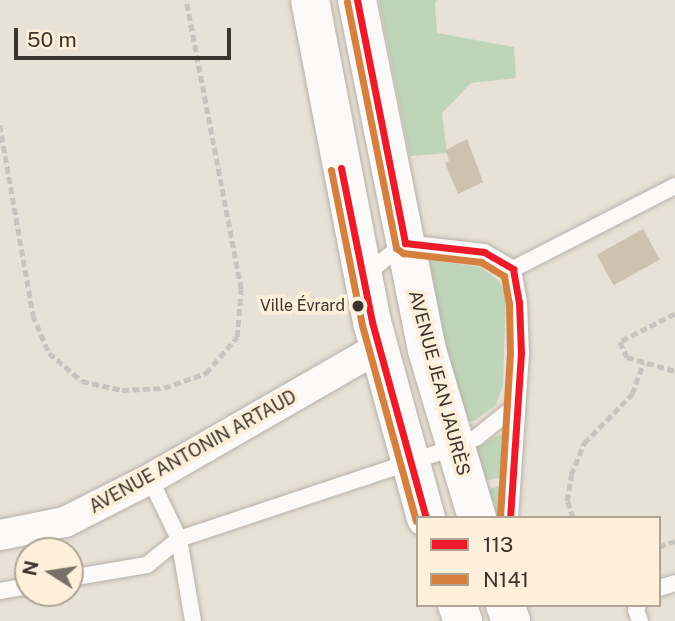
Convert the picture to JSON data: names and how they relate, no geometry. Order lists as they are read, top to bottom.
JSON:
{
  "streets": {
    "main road": ["AVENUE JEAN JAURÈS"],
    "street": ["AVENUE ANTONIN ARTAUD"]
  },
  "places": ["Ville Évrard"],
  "lines": ["transit line 113", "transit line N141"],
  "legend": ["113", "N141"],
  "scale_bar": "50 m",
  "north": "left"
}
